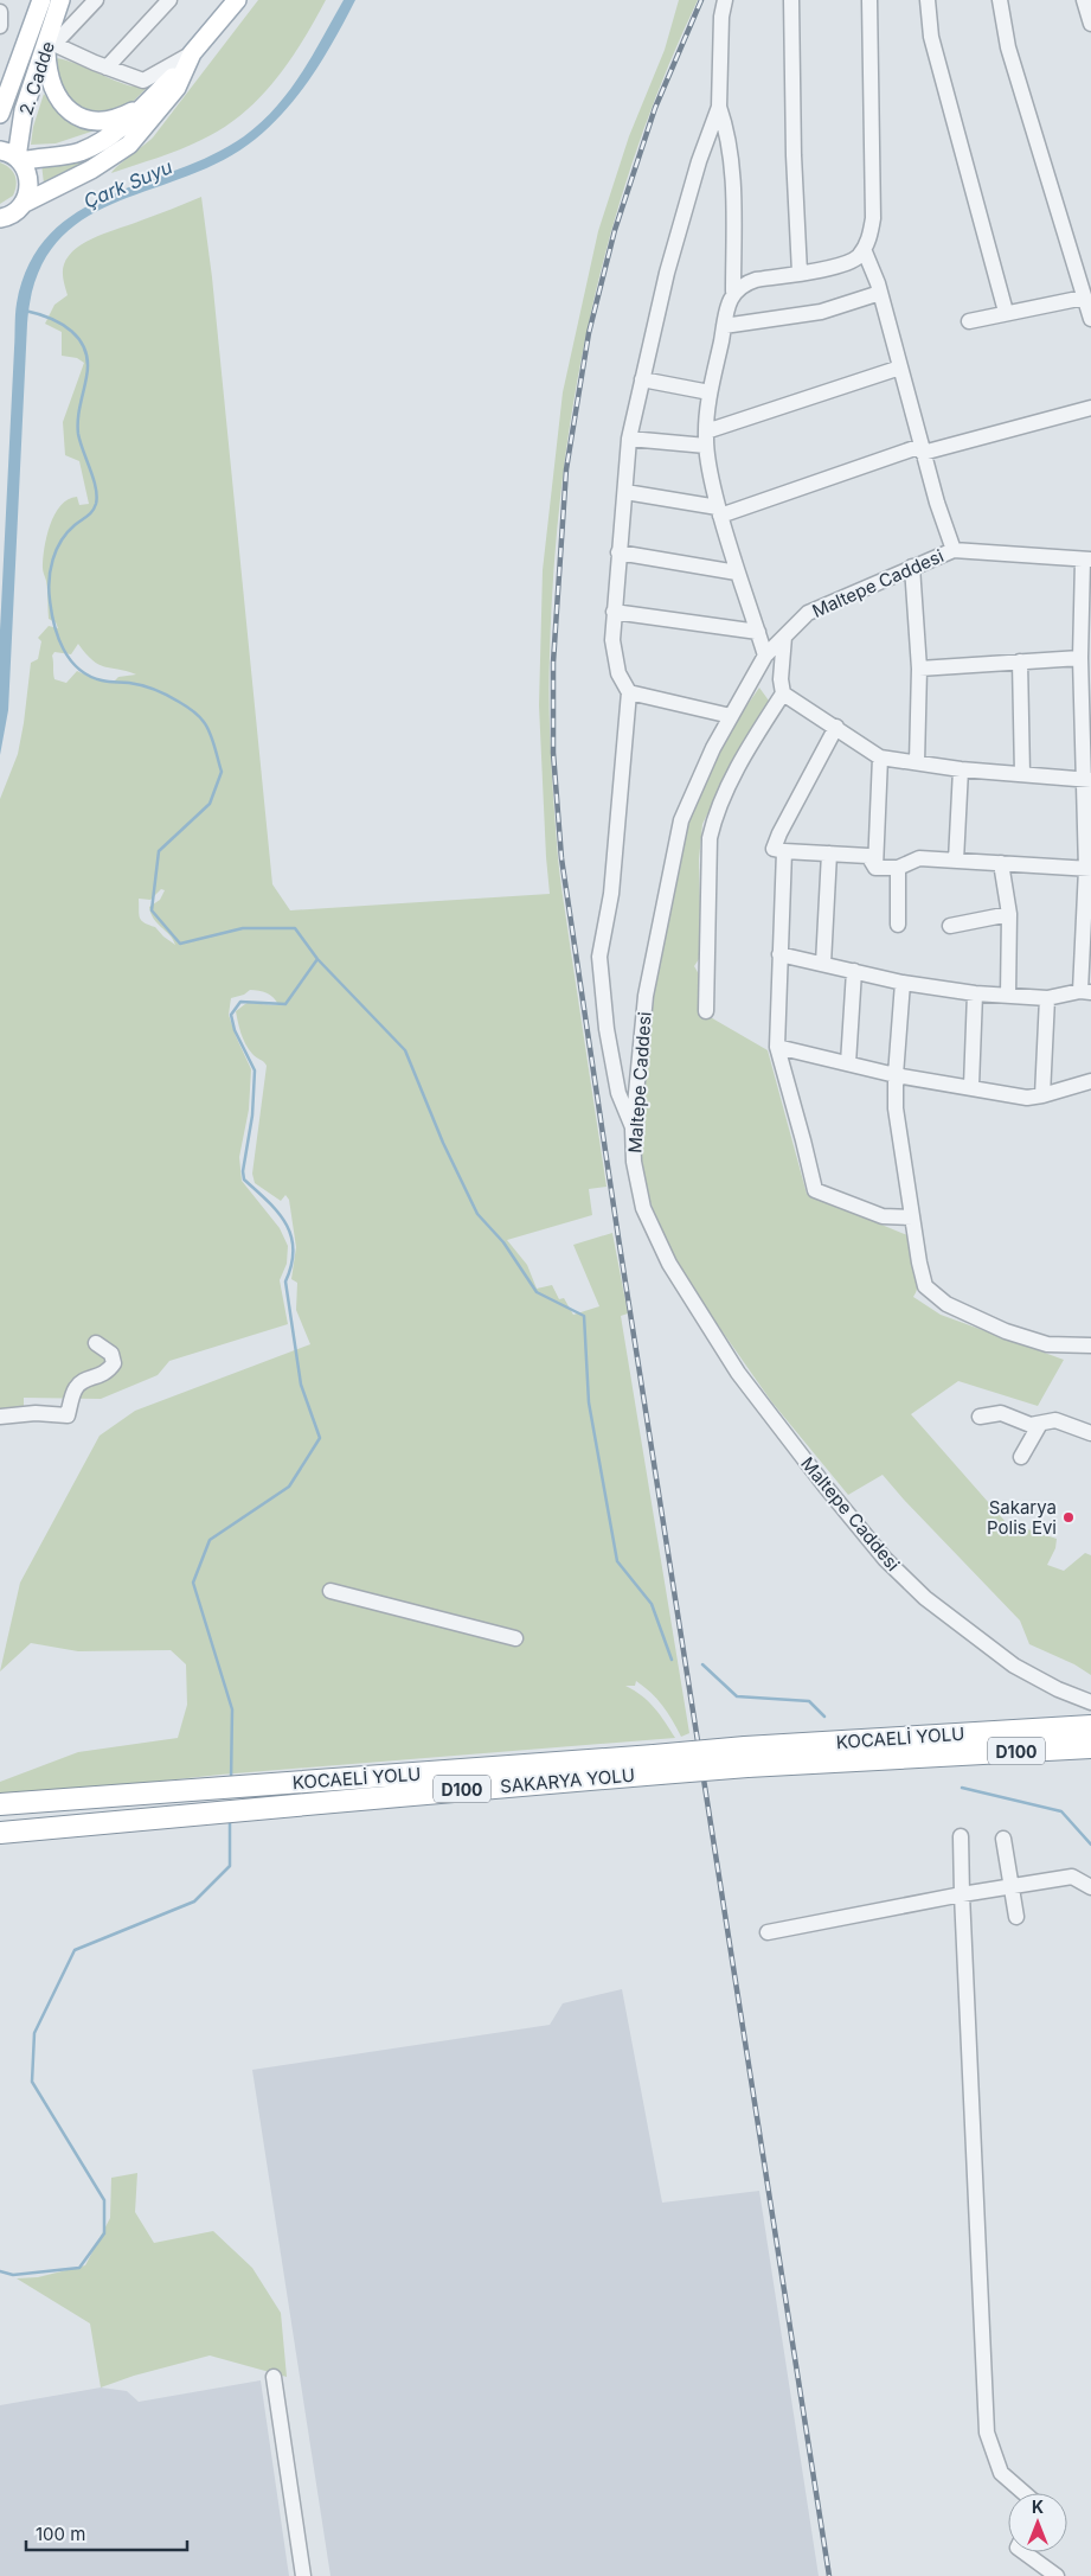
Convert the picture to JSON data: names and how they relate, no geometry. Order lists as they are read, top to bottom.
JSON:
{
  "streets": {
    "highway": ["KOCAELİ YOLU", "D100", "SAKARYA YOLU"],
    "main road": ["2. Cadde"],
    "street": ["Maltepe Caddesi"]
  },
  "crossings": [
    ["KOCAELİ YOLU", "D100"],
    ["KOCAELİ YOLU", "SAKARYA YOLU"],
    ["D100", "SAKARYA YOLU"]
  ],
  "water": ["Çark Suyu"],
  "places": ["Sakarya Polis Evi"],
  "scale_bar": "100 m",
  "north": "top"
}
